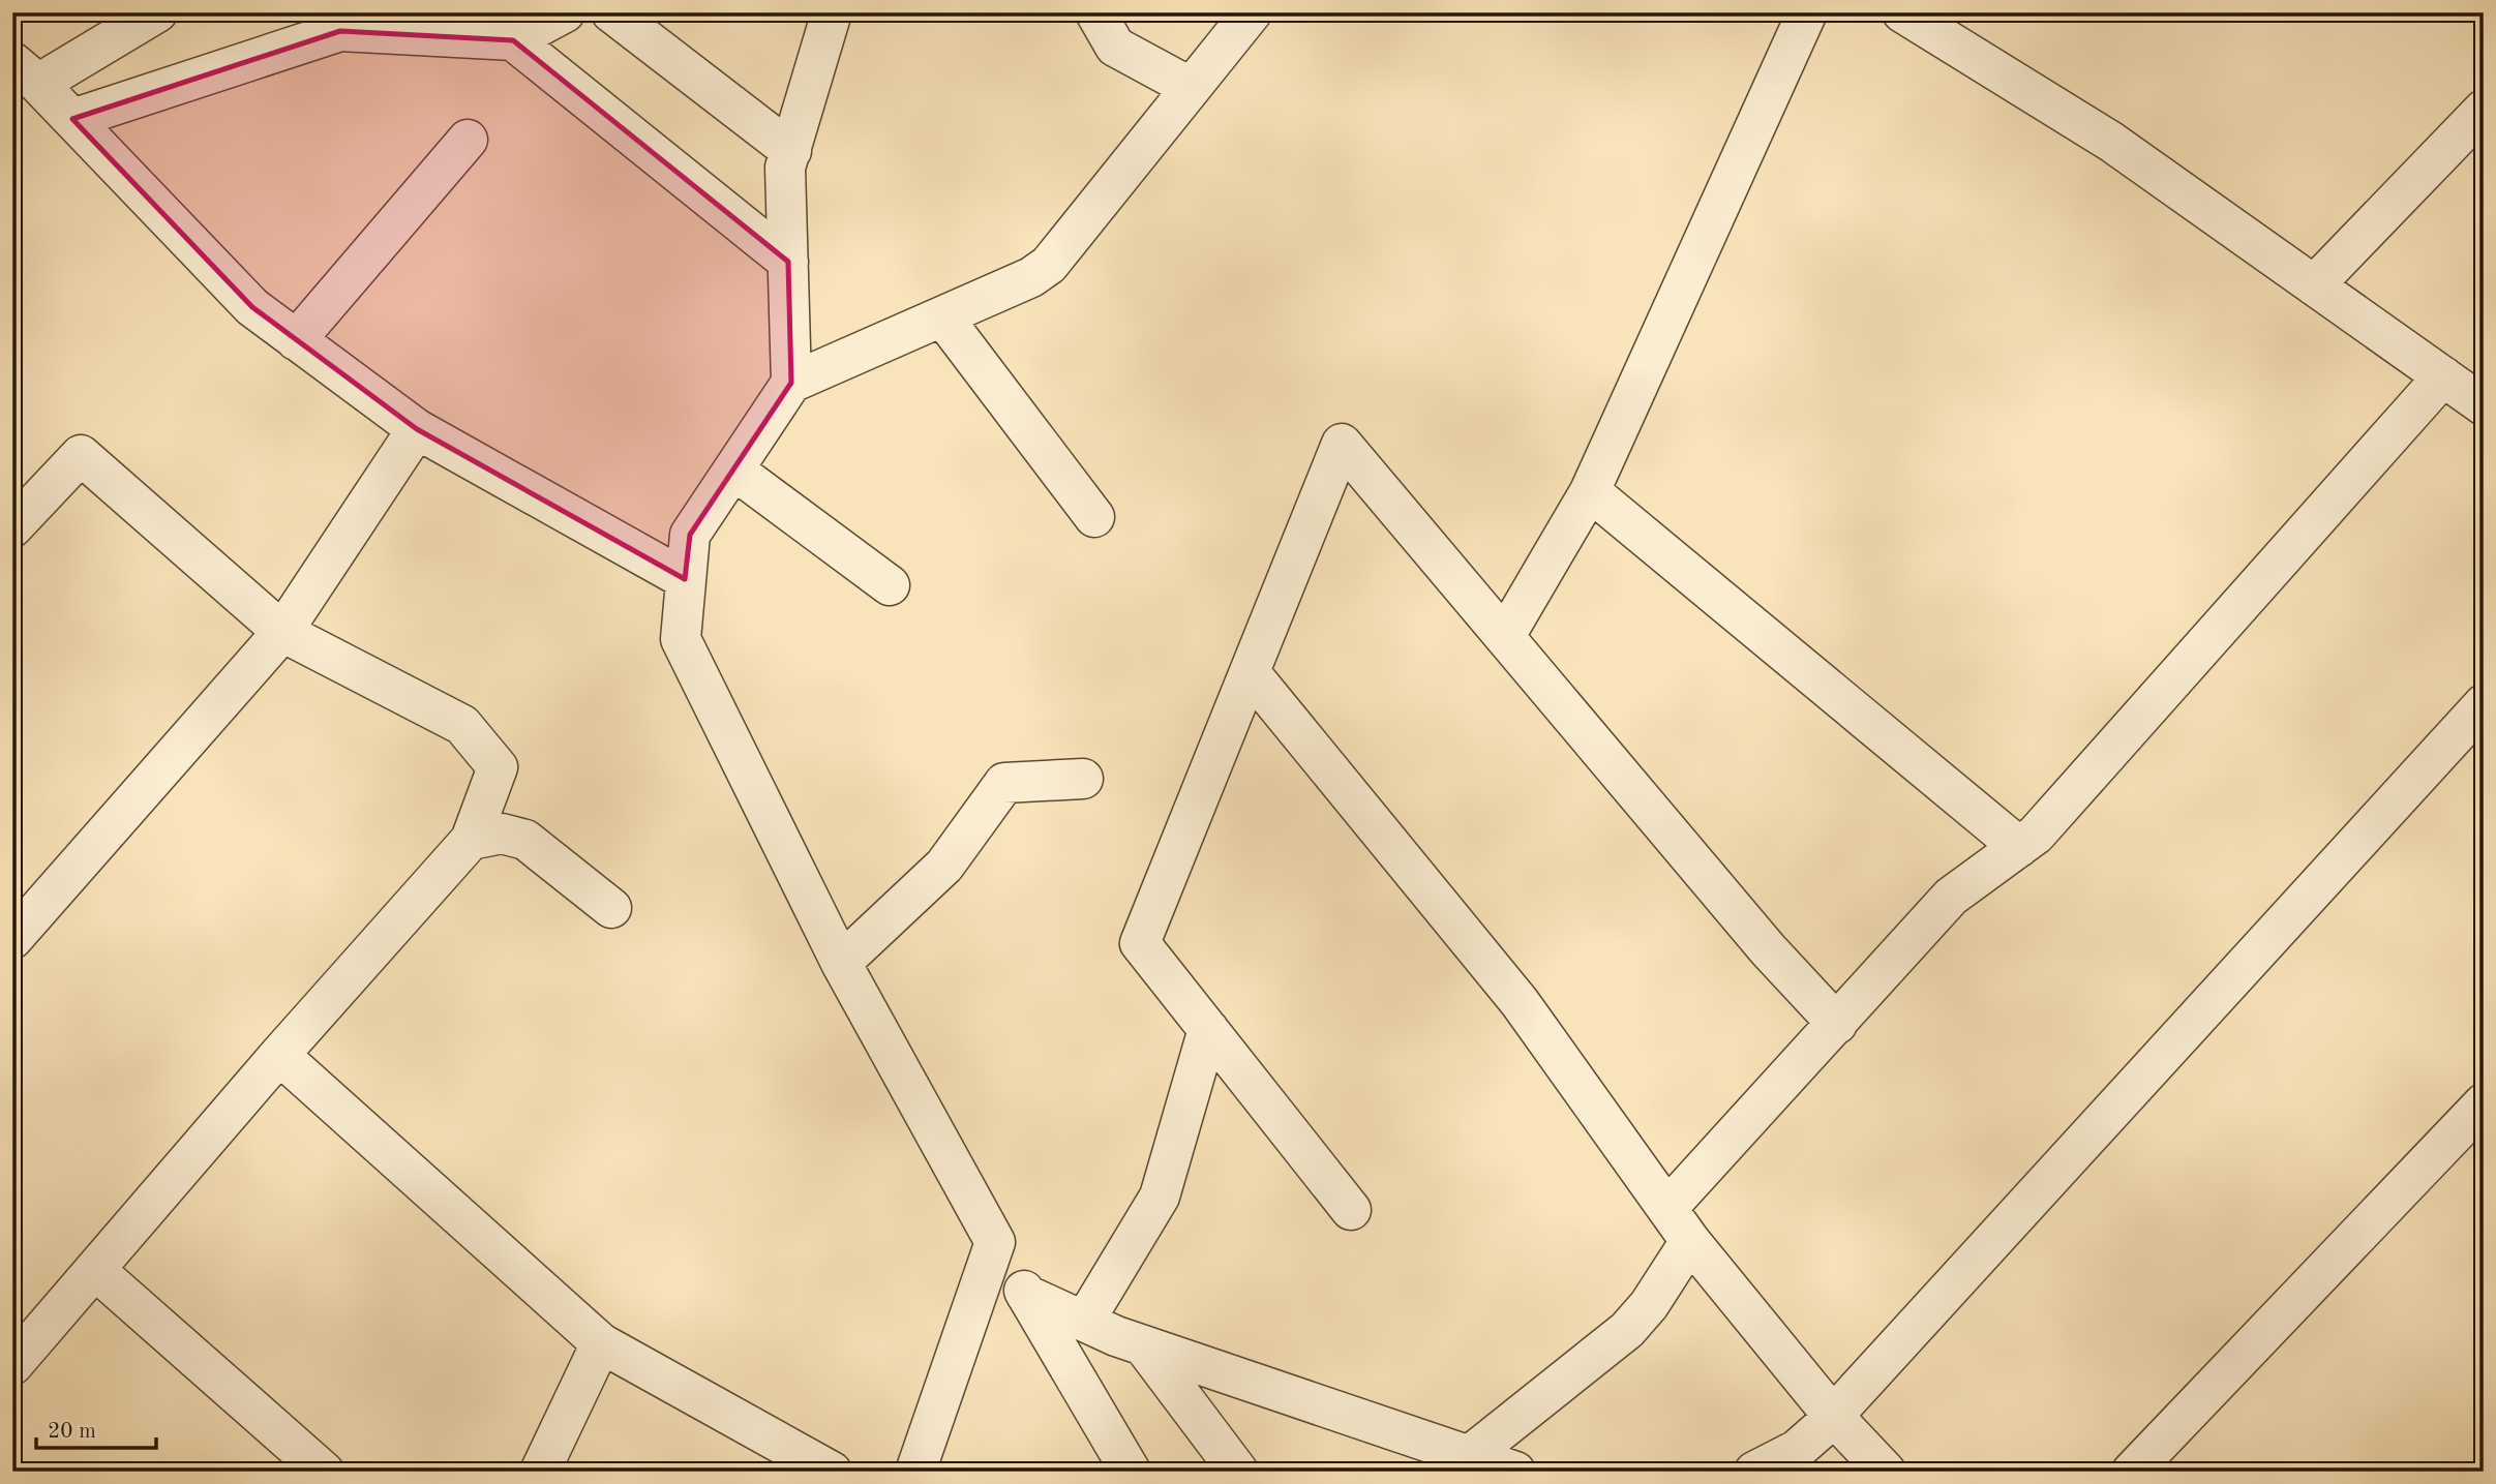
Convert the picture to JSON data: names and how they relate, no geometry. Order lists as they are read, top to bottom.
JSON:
{
  "scale_bar": "20 m"
}
